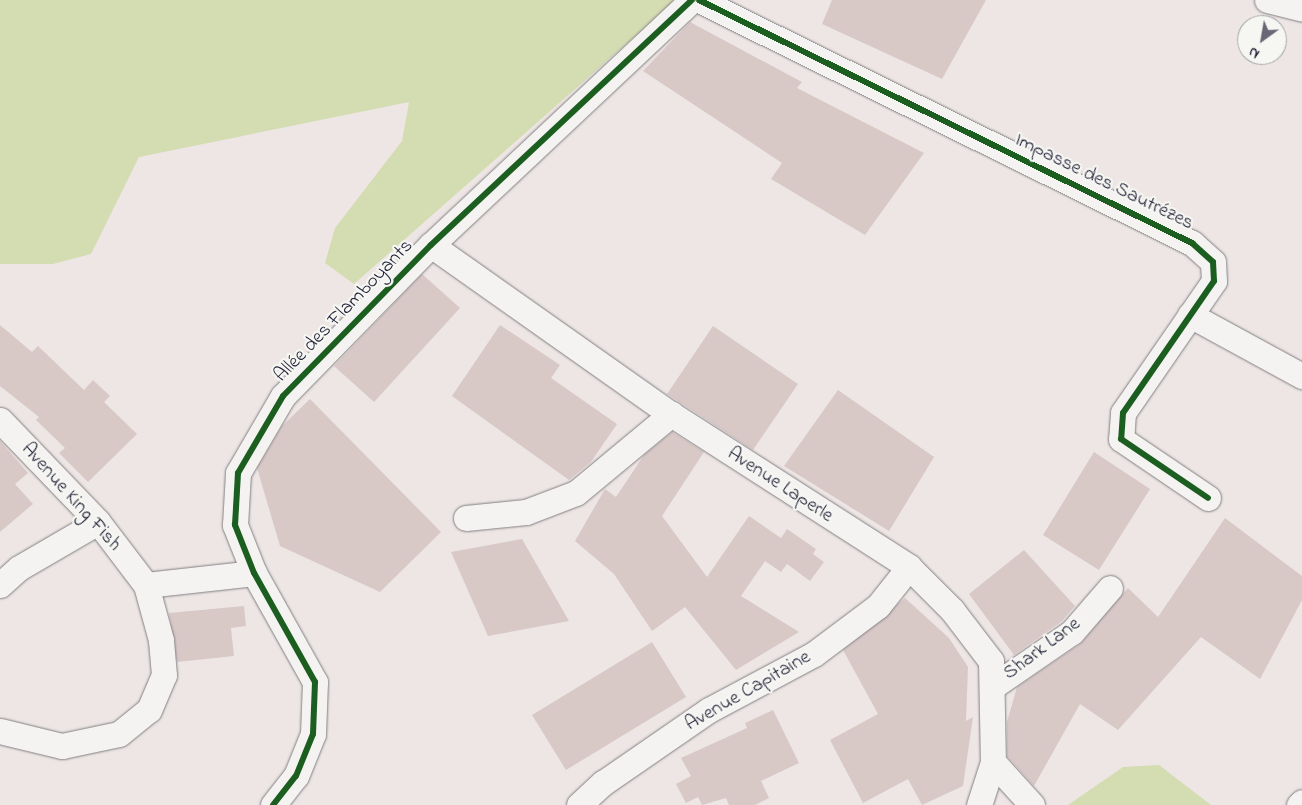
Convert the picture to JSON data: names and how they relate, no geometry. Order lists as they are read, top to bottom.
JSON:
{
  "streets": {
    "street": [
      "Impasse des Sautrézes",
      "Allée des Flamboyants",
      "Avenue Laperle",
      "Avenue King Fish",
      "Shark Lane",
      "Avenue Capitaine"
    ]
  },
  "crossings": [
    ["Allée des Flamboyants", "Avenue Laperle"],
    ["Avenue Laperle", "Shark Lane"],
    ["Avenue Laperle", "Avenue Capitaine"]
  ],
  "north": "bottom left"
}
